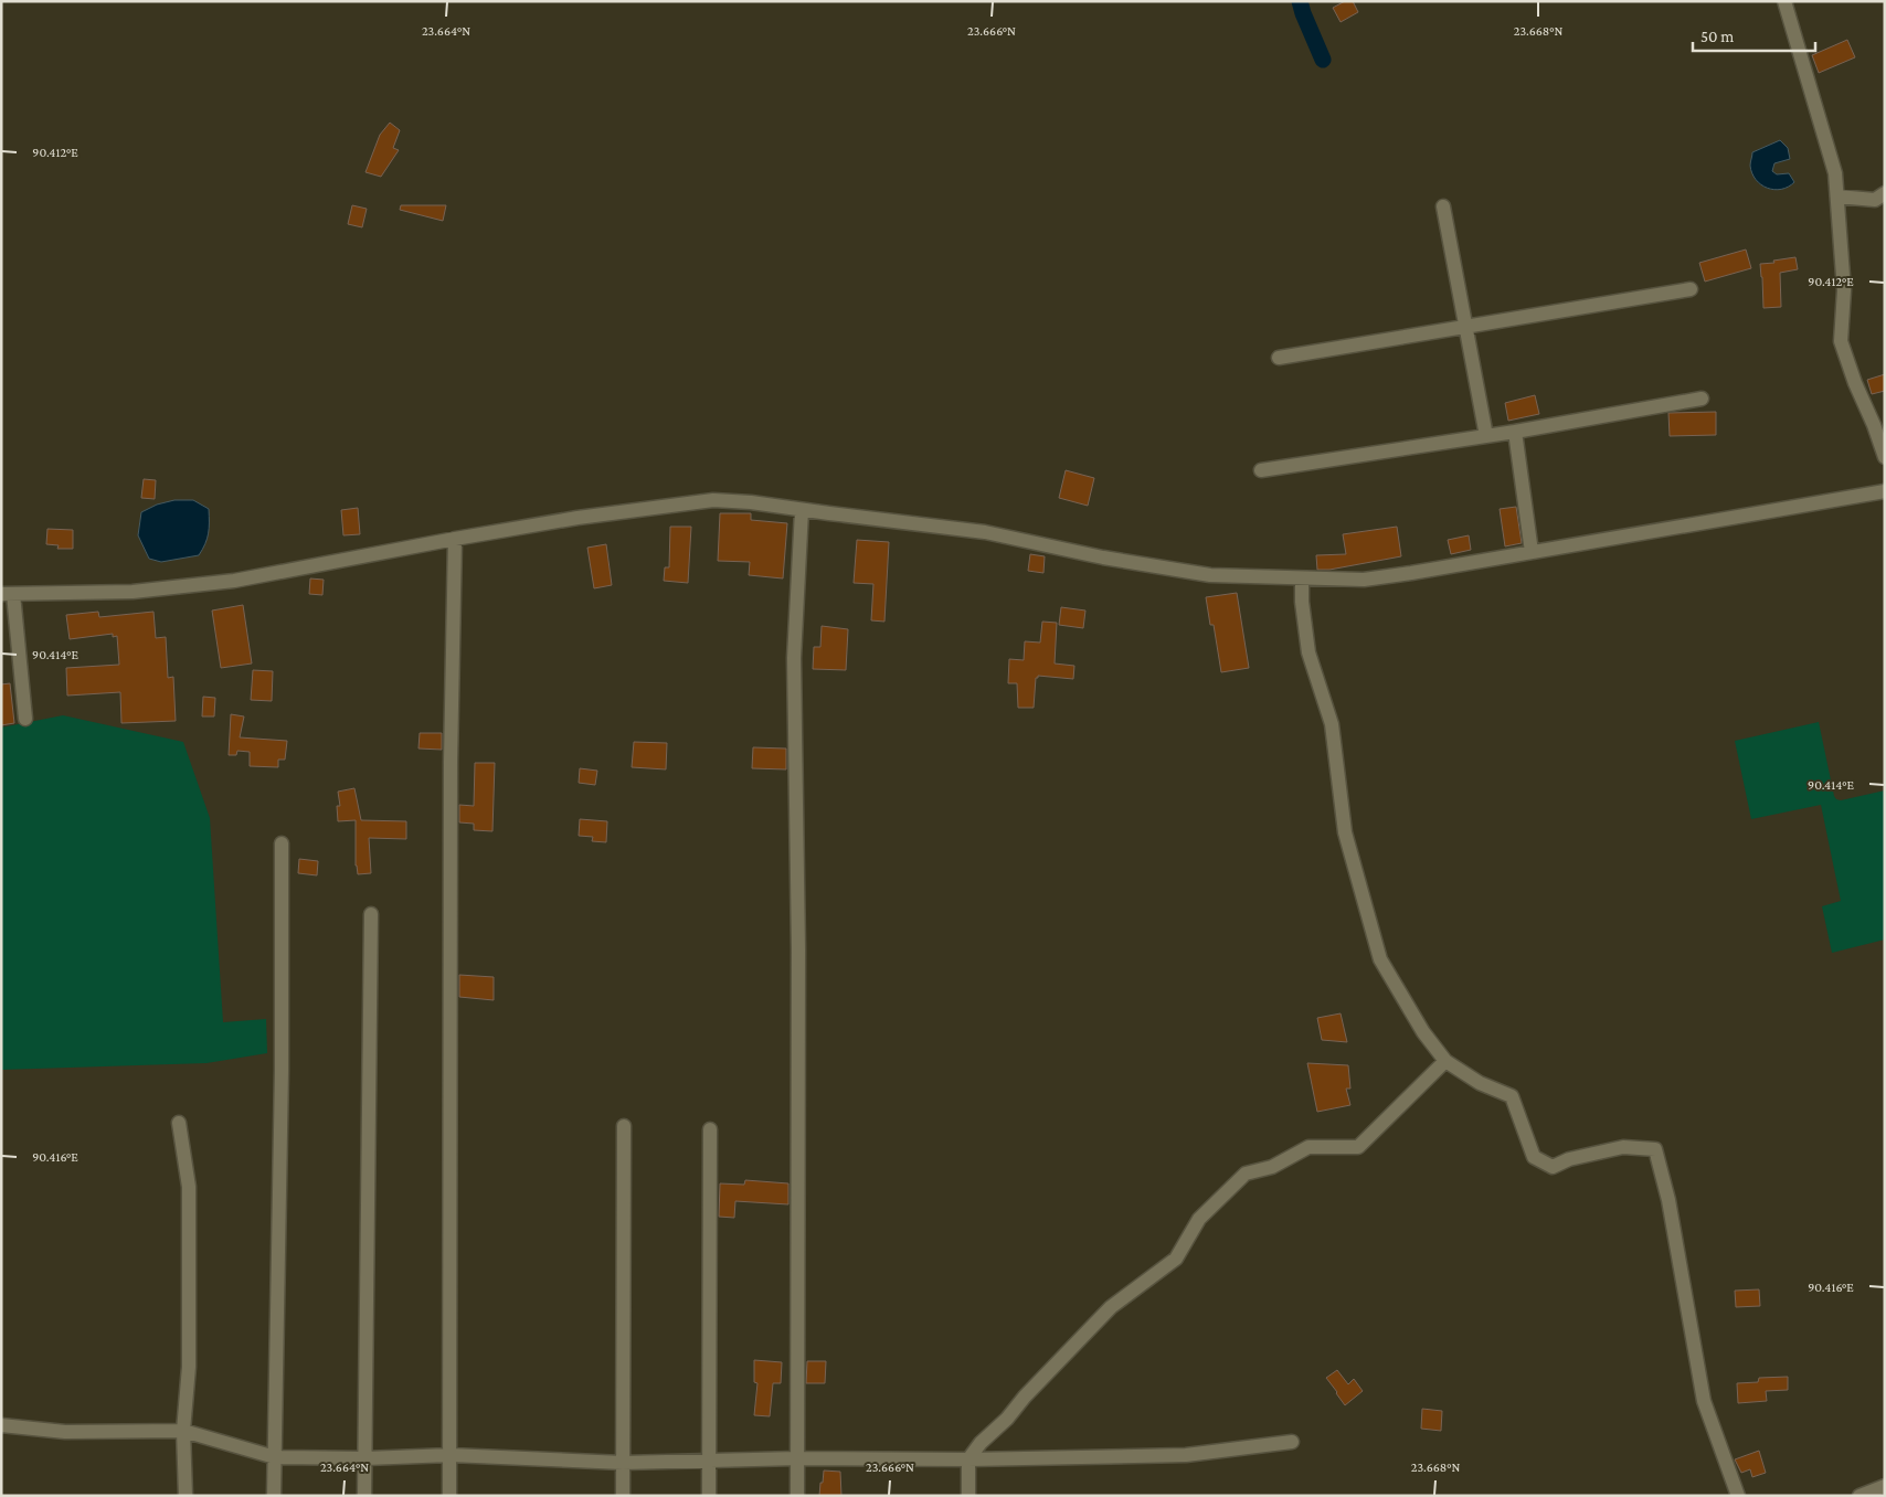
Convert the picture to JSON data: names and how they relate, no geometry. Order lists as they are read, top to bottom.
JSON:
{
  "scale_bar": "50 m",
  "coordinates": [
    "23.664°N",
    "23.666°N",
    "23.668°N",
    "90.412°E",
    "90.414°E",
    "90.416°E"
  ]
}
